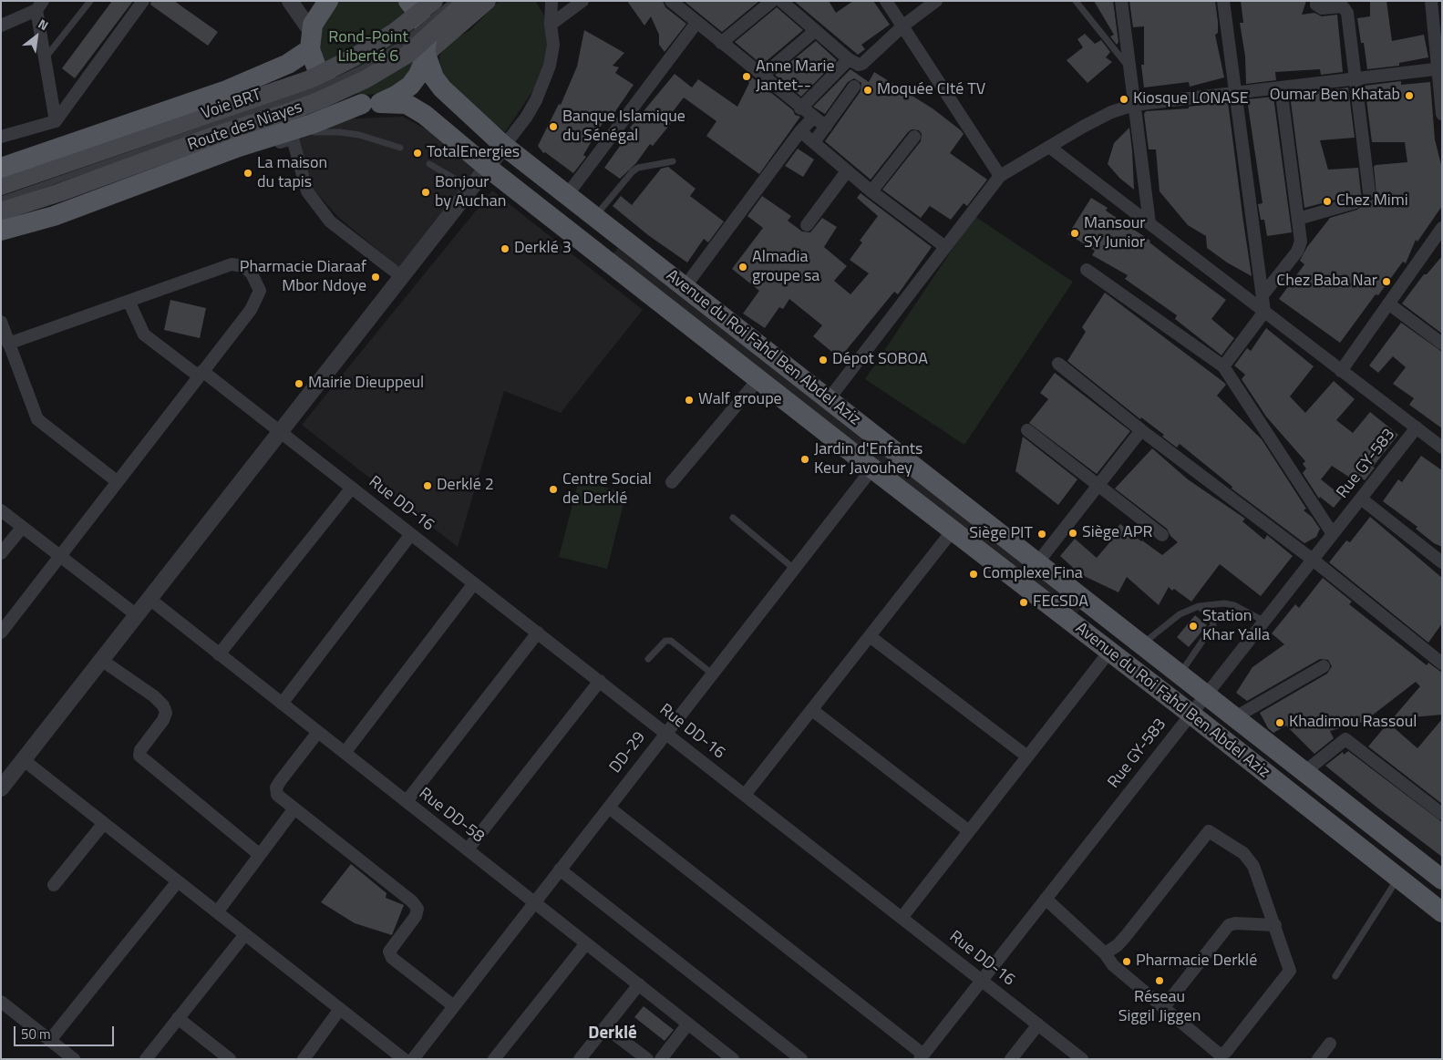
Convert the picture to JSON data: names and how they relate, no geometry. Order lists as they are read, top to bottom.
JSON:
{
  "streets": {
    "main road": ["Route des Niayes", "Avenue du Roi Fahd Ben Abdel Aziz"],
    "street": [
      "Rue GY-583",
      "Rue DD-16",
      "DD-29",
      "Rue DD-58"
    ],
    "lane": ["Voie BRT"]
  },
  "crossings": [
    ["Voie BRT", "Route des Niayes"],
    ["Avenue du Roi Fahd Ben Abdel Aziz", "Rue GY-583"],
    ["Avenue du Roi Fahd Ben Abdel Aziz", "DD-29"],
    ["Rue GY-583", "Rue DD-16"],
    ["Rue DD-16", "DD-29"],
    ["DD-29", "Rue DD-58"]
  ],
  "districts": ["Derklé"],
  "parks": ["Rond-Point Liberté 6"],
  "places": [
    "Anne Marie Jantet--",
    "Moquée CIté TV",
    "Oumar Ben Khatab",
    "Kiosque LONASE",
    "Banque Islamique du Sénégal",
    "TotalEnergies",
    "La maison du tapis",
    "Bonjour by Auchan",
    "Chez Mimi",
    "Mansour SY Junior",
    "Derklé 3",
    "Almadia groupe sa",
    "Pharmacie Diaraaf Mbor Ndoye",
    "Chez Baba Nar",
    "Dépot SOBOA",
    "Mairie Dieuppeul",
    "Walf groupe",
    "Jardin d'Enfants Keur Javouhey",
    "Derklé 2",
    "Centre Social de Derklé",
    "Siège APR",
    "Siège PIT",
    "Complexe Fina",
    "FECSDA",
    "Station Khar Yalla",
    "Khadimou Rassoul",
    "Pharmacie Derklé",
    "Réseau Siggil Jiggen"
  ],
  "scale_bar": "50 m",
  "north": "top right"
}
